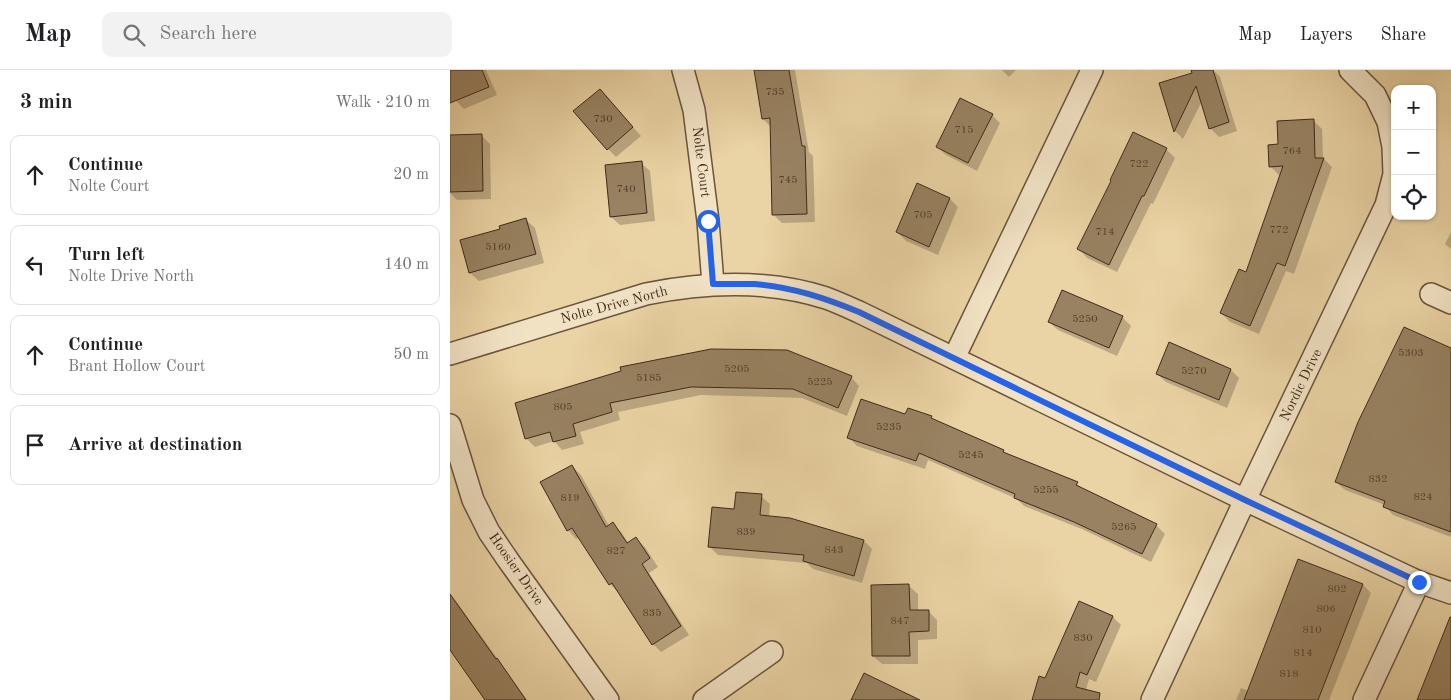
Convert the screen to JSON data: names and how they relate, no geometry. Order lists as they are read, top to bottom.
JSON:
{
  "streets": {
    "street": [
      "Nolte Court",
      "Nolte Drive North",
      "Nordic Drive",
      "Hoosier Drive"
    ]
  },
  "crossings": [
    ["Nolte Court", "Nolte Drive North"],
    ["Nolte Drive North", "Nordic Drive"]
  ],
  "house_numbers": [
    "735",
    "730",
    "715",
    "764",
    "722",
    "745",
    "740",
    "705",
    "772",
    "714",
    "5160",
    "5250",
    "5303",
    "5205",
    "5270",
    "5185",
    "5225",
    "805",
    "5235",
    "5245",
    "832",
    "5255",
    "824",
    "819",
    "5265",
    "839",
    "843",
    "827",
    "802",
    "806",
    "835",
    "847",
    "810",
    "830",
    "814",
    "818"
  ],
  "page": {
    "header": "Map",
    "search": "Search here",
    "nav": ["Map", "Layers", "Share"],
    "heading": ["3 min", "Walk · 210 m"],
    "map_buttons": ["+", "−"],
    "list": [
      ["Continue", "Nolte Court", "20 m"],
      ["Turn left", "Nolte Drive North", "140 m"],
      ["Continue", "Brant Hollow Court", "50 m"],
      "Arrive at destination"
    ]
  }
}
